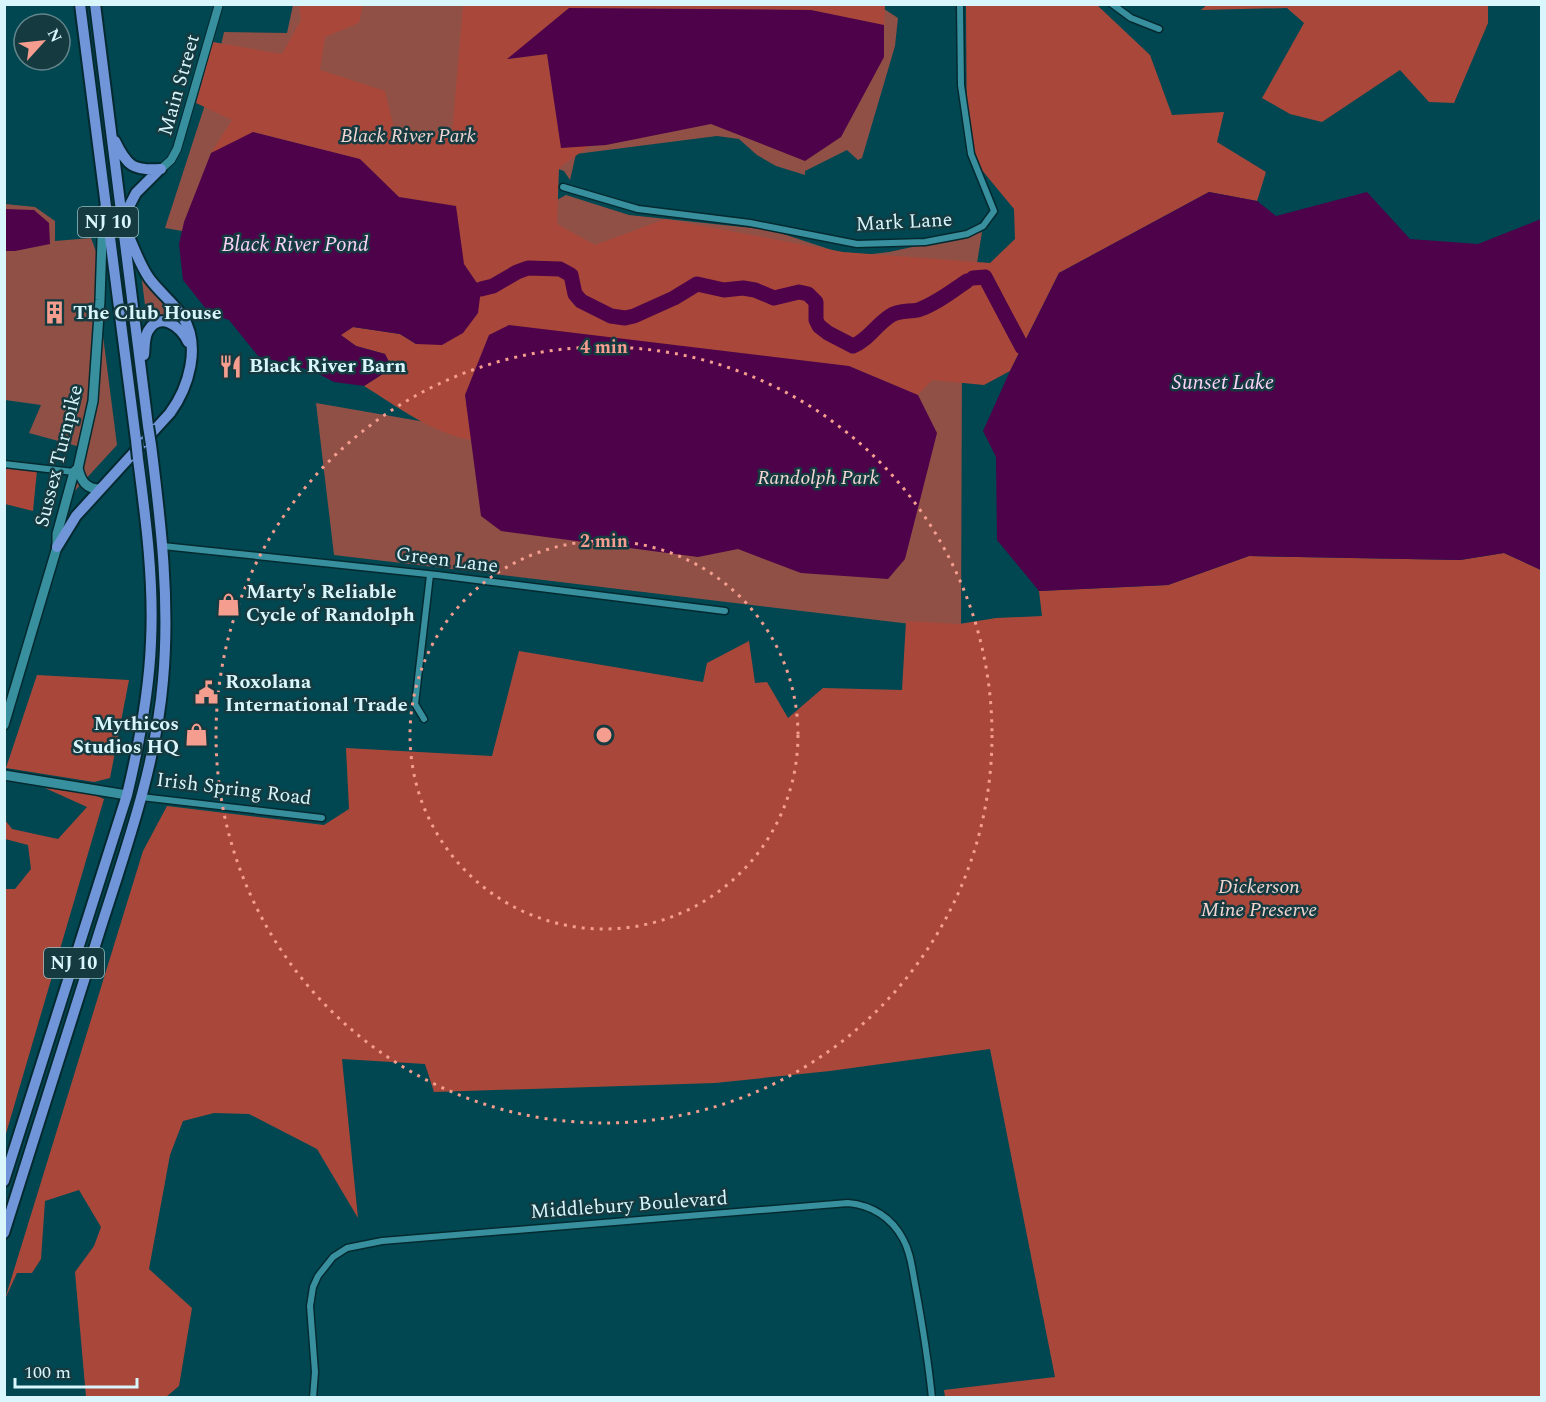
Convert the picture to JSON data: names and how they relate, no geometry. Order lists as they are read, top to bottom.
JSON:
{
  "streets": {
    "highway": ["NJ 10"],
    "main road": ["Sussex Turnpike", "Irish Spring Road"],
    "street": [
      "Main Street",
      "Mark Lane",
      "Green Lane",
      "Middlebury Boulevard"
    ]
  },
  "crossings": [
    ["NJ 10", "Sussex Turnpike"],
    ["NJ 10", "Green Lane"],
    ["NJ 10", "Irish Spring Road"]
  ],
  "water": ["Black River Pond", "Sunset Lake"],
  "parks": ["Black River Park", "Randolph Park", "Dickerson Mine Preserve"],
  "places": {
    "building": ["The Club House"],
    "restaurant": ["Black River Barn"],
    "shop": ["Marty's Reliable Cycle of Randolph", "Mythicos Studios HQ"],
    "public building": ["Roxolana International Trade"]
  },
  "scale_bar": "100 m",
  "north": "top right",
  "rings": ["4 min", "2 min"]
}
